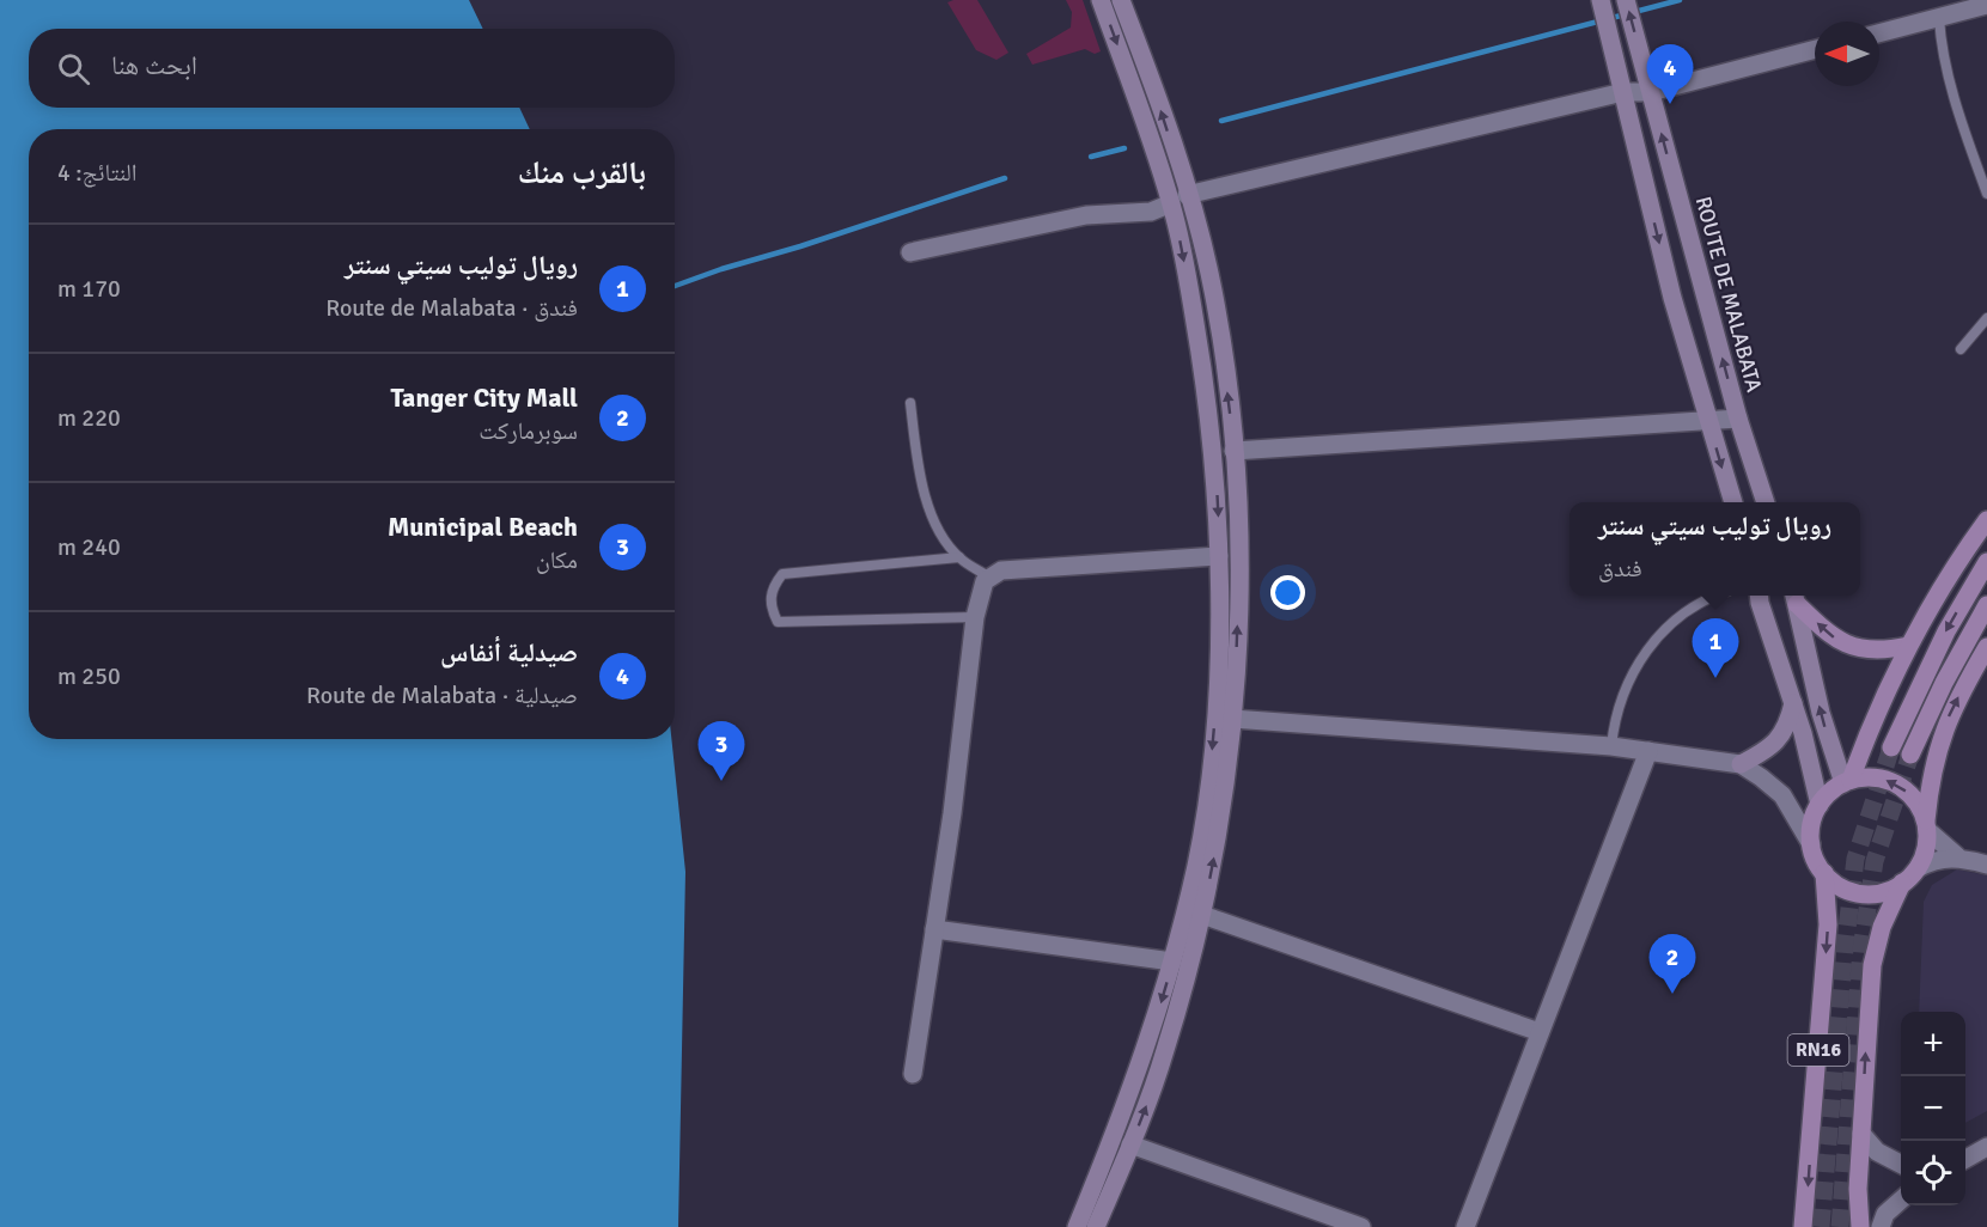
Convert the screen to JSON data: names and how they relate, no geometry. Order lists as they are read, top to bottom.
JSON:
{
  "streets": {
    "main road": ["ROUTE DE MALABATA", "RN16"]
  },
  "north": "left",
  "page": {
    "search": "ابحث هنا",
    "pins": [
      "4",
      "1",
      "3",
      "2"
    ],
    "heading": ["بالقرب منك", "النتائج: 4"],
    "list": [
      {
        "mark": "1",
        "name": "رويال توليب سيتي سنتر",
        "note": "فندق · Route de Malabata",
        "value": "170 m"
      },
      {
        "mark": "2",
        "name": "Tanger City Mall",
        "note": "سوبرماركت",
        "value": "220 m"
      },
      {
        "mark": "3",
        "name": "Municipal Beach",
        "note": "مكان",
        "value": "240 m"
      },
      {
        "mark": "4",
        "name": "صيدلية أنفاس",
        "note": "صيدلية · Route de Malabata",
        "value": "250 m"
      }
    ],
    "popup": ["رويال توليب سيتي سنتر", "فندق"],
    "map_buttons": ["+", "−"]
  }
}
